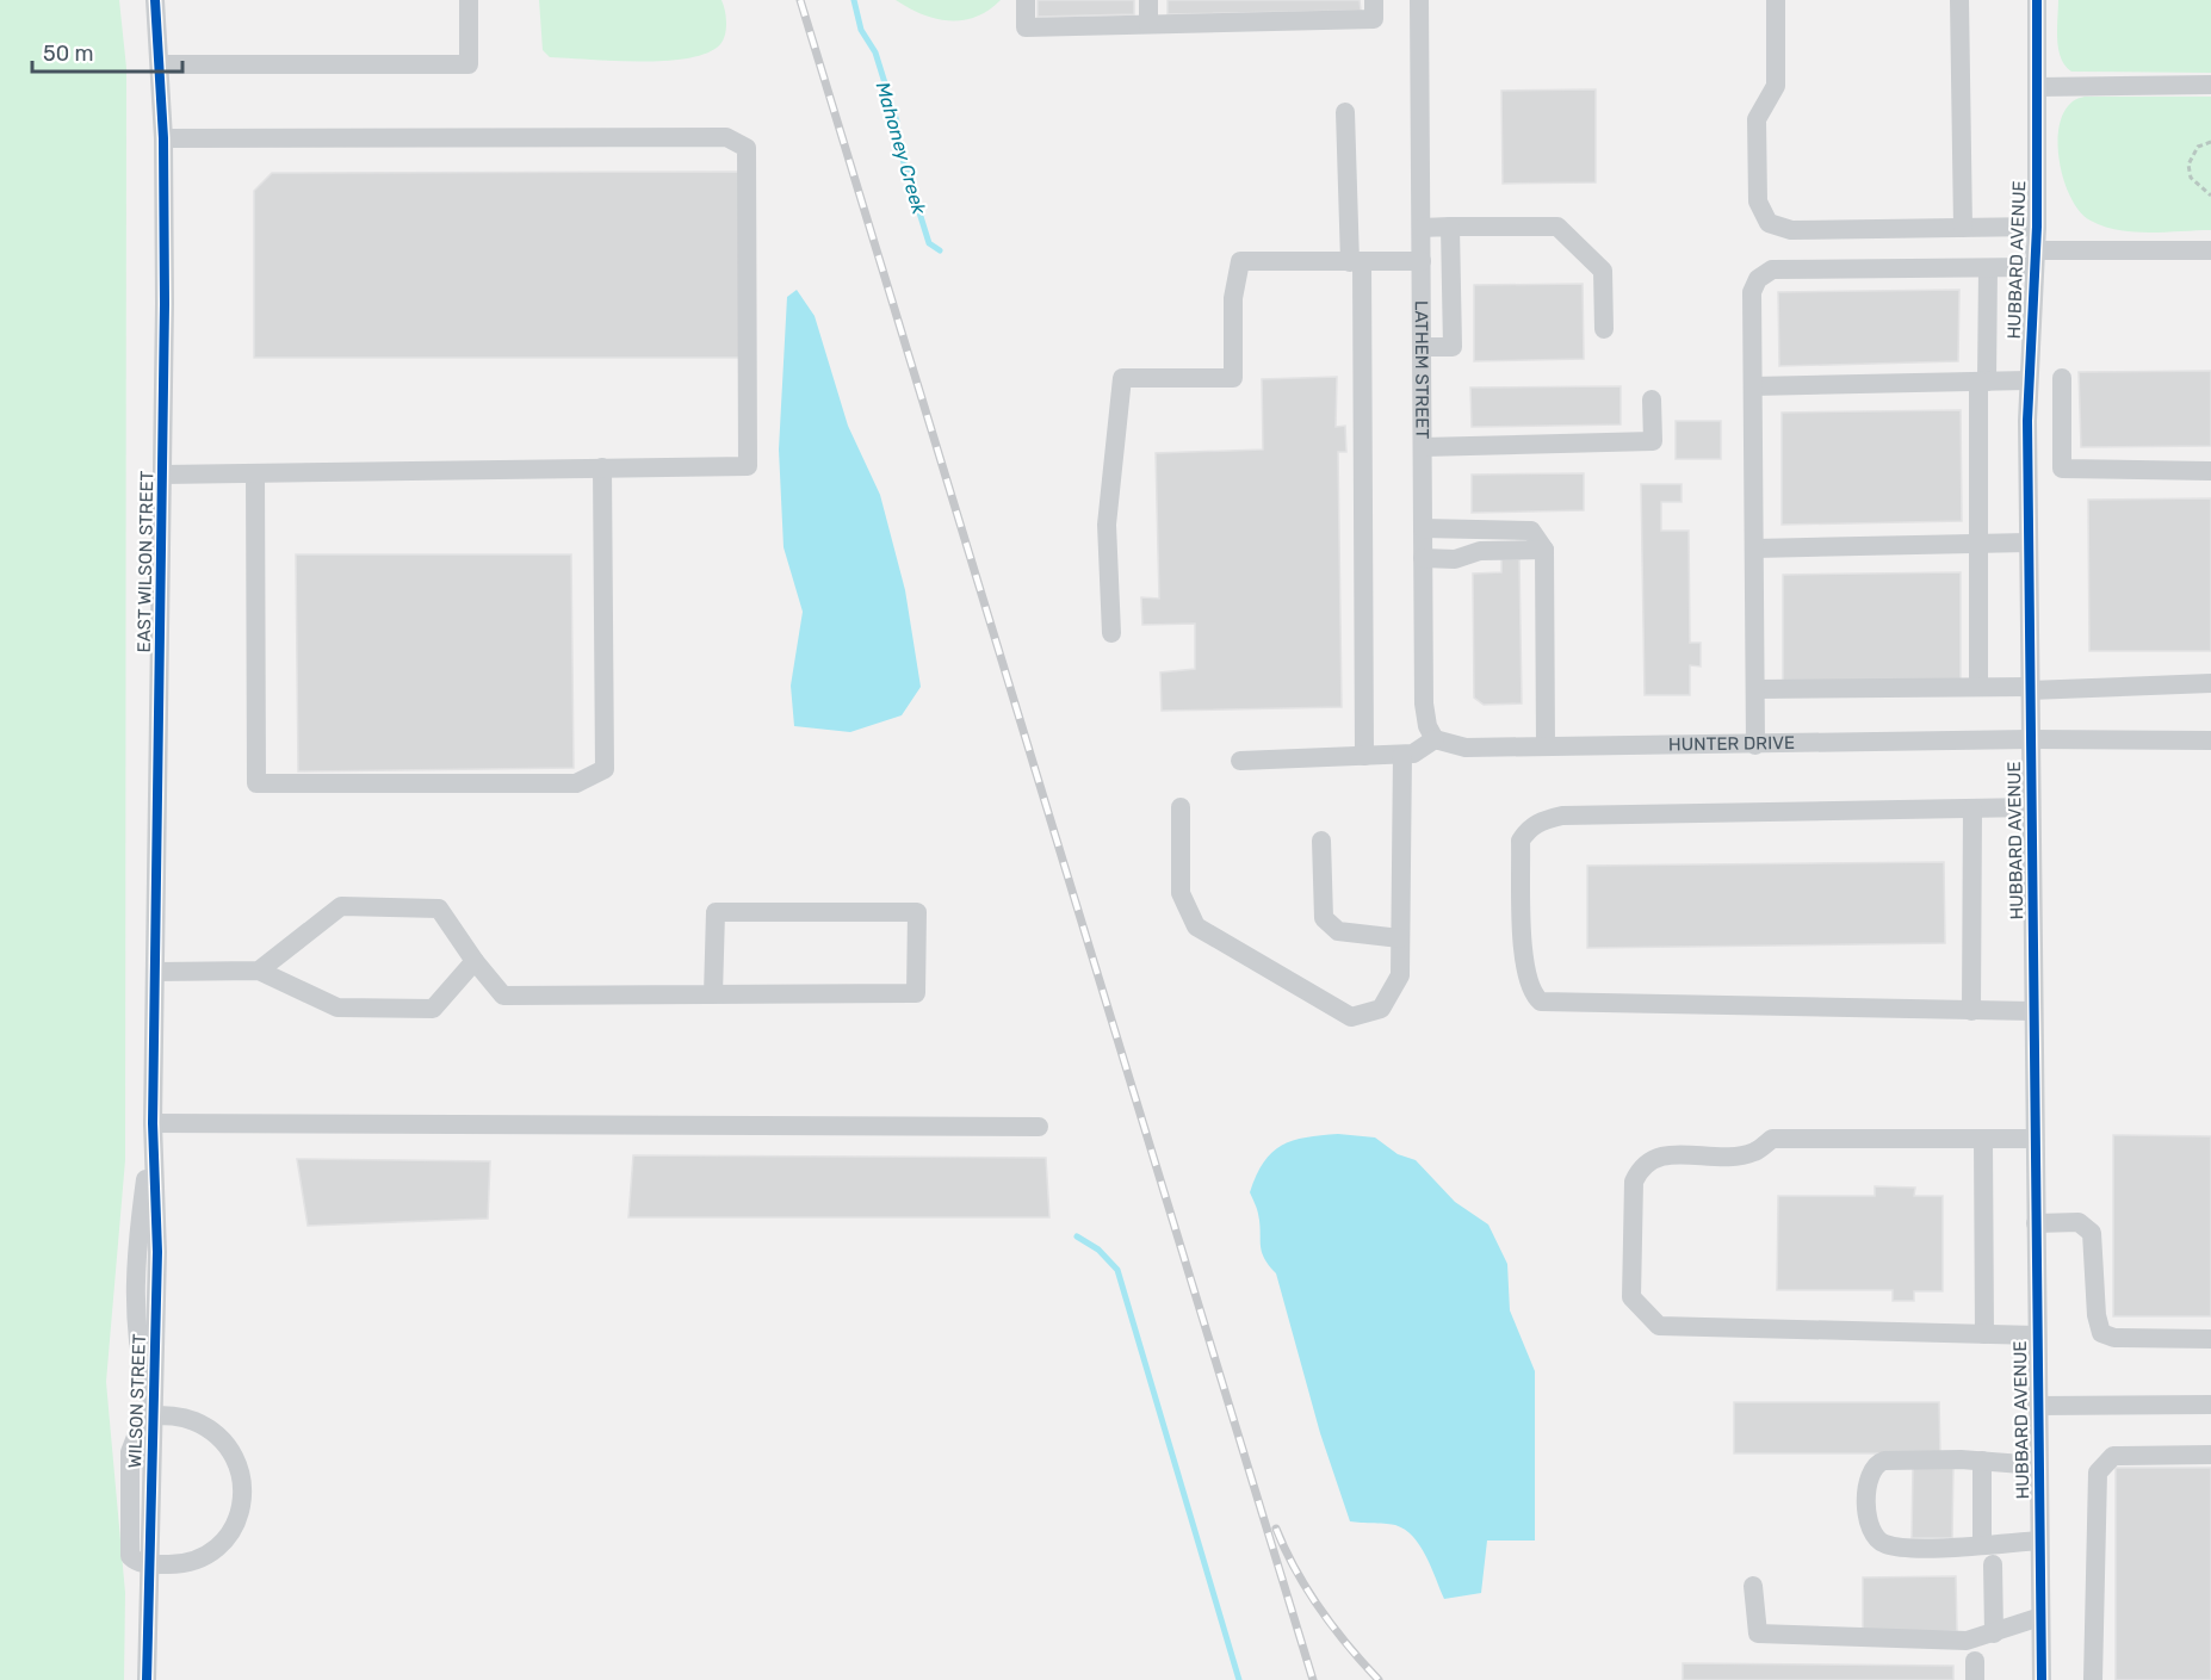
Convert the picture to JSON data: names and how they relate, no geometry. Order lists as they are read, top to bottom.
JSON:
{
  "streets": {
    "street": [
      "HUBBARD AVENUE",
      "LATHEM STREET",
      "EAST WILSON STREET",
      "HUNTER DRIVE",
      "WILSON STREET"
    ]
  },
  "crossings": [
    ["HUBBARD AVENUE", "HUNTER DRIVE"],
    ["LATHEM STREET", "HUNTER DRIVE"],
    ["EAST WILSON STREET", "WILSON STREET"]
  ],
  "water": ["Mahoney Creek"],
  "scale_bar": "50 m"
}
